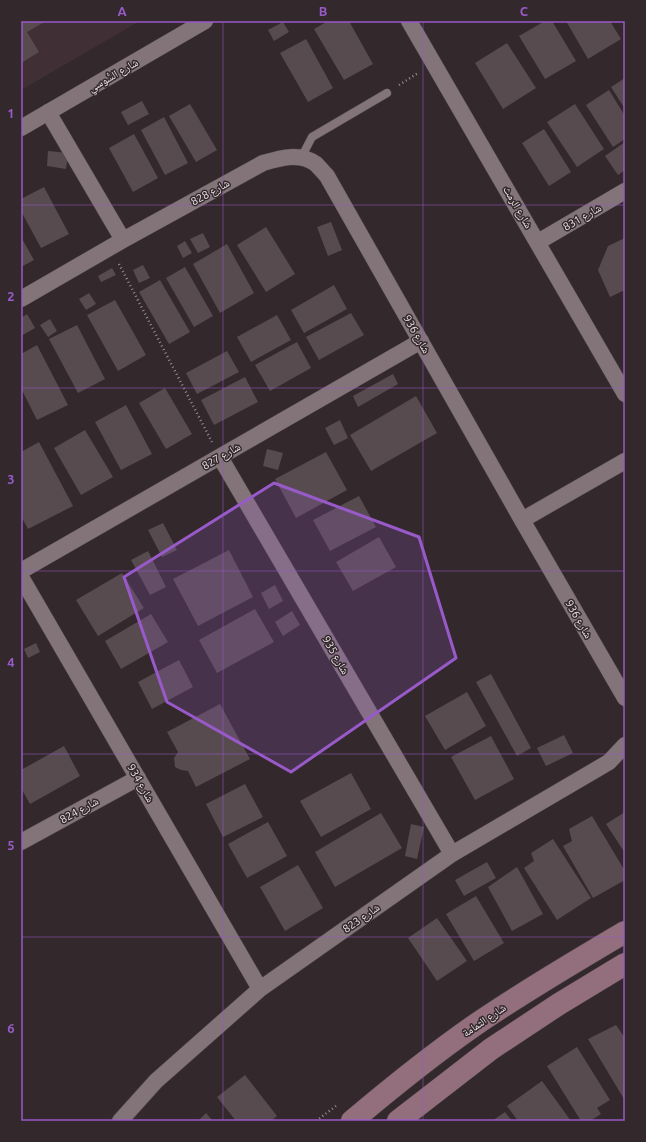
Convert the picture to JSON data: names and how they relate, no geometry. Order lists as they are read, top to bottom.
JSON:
{
  "streets": {
    "street": [
      "شارع السُّوسي",
      "شارع 828",
      "شارع الرمث",
      "شارع 831",
      "شارع 936",
      "شارع 827",
      "شارع 935",
      "شارع 934",
      "شارع 824",
      "شارع 823",
      "شارع الثمامة"
    ]
  },
  "crossings": [
    ["شارع 828", "شارع 936"],
    ["شارع الرمث", "شارع 831"],
    ["شارع 936", "شارع 827"],
    ["شارع 827", "شارع 935"],
    ["شارع 935", "شارع 823"],
    ["شارع 934", "شارع 824"],
    ["شارع 934", "شارع 823"]
  ],
  "grid": {
    "columns": ["A", "B", "C"],
    "rows": [
      "1",
      "2",
      "3",
      "4",
      "5",
      "6"
    ]
  }
}
